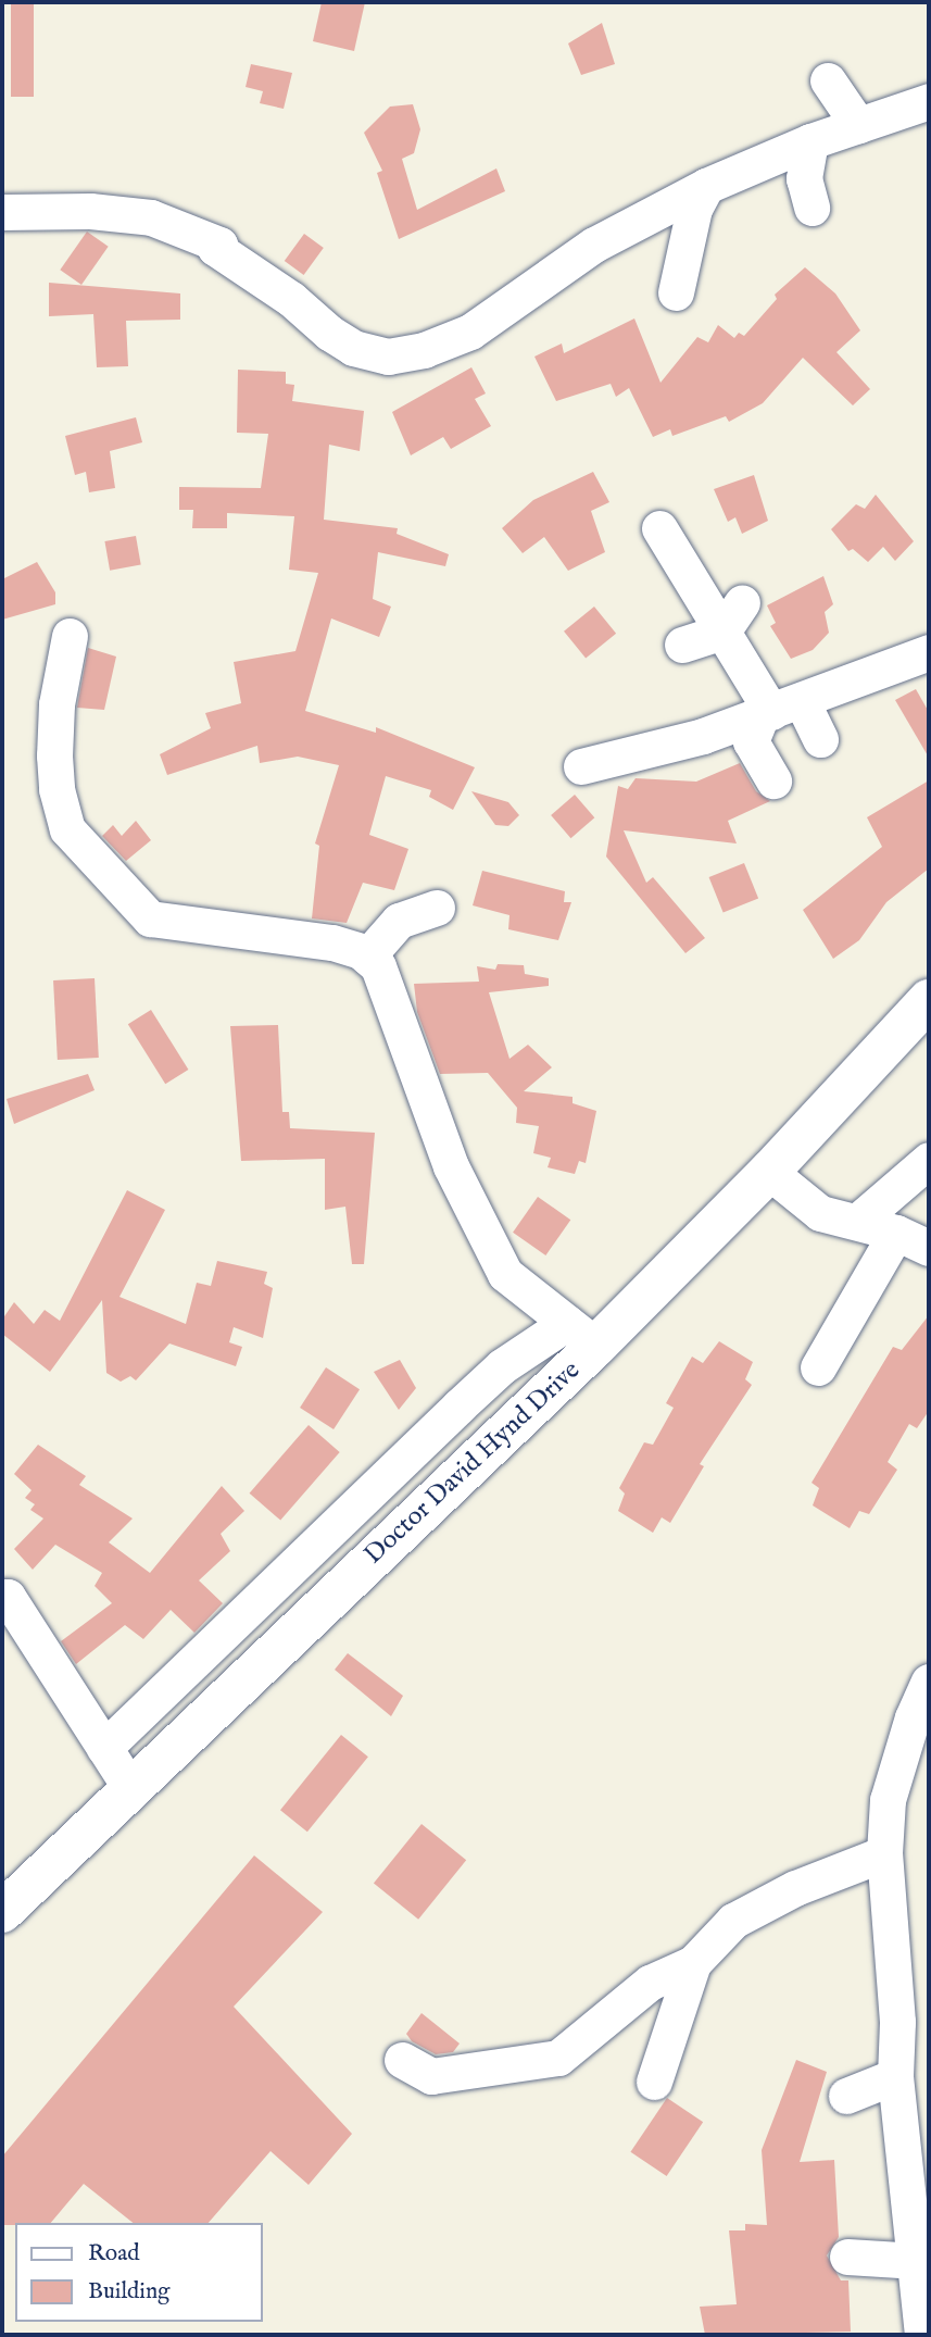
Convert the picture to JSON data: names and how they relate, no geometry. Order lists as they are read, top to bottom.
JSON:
{
  "streets": {
    "main road": ["Doctor David Hynd Drive"]
  },
  "legend": ["Road", "Building"]
}
